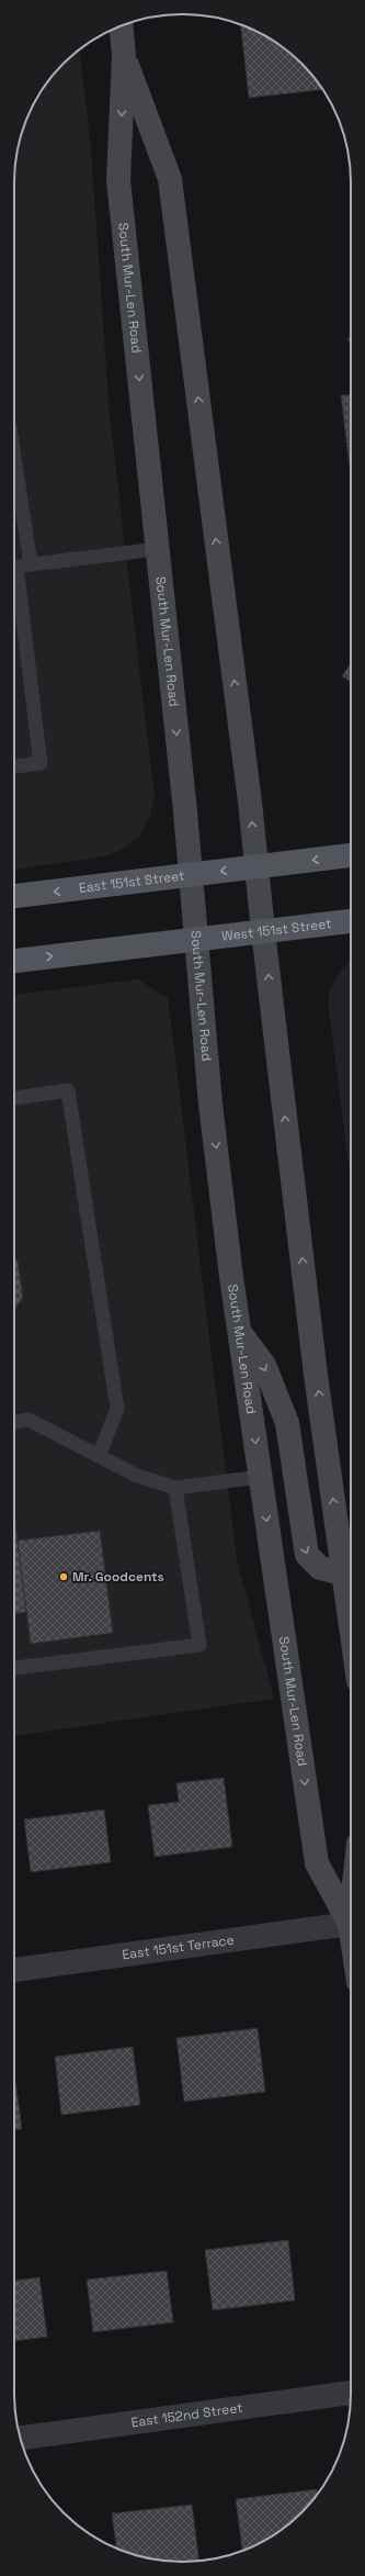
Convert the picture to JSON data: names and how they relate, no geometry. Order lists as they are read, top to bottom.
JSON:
{
  "streets": {
    "main road": ["South Mur-Len Road", "East 151st Street", "West 151st Street"],
    "street": ["East 151st Terrace", "East 152nd Street"]
  },
  "crossings": [
    ["South Mur-Len Road", "East 151st Street"],
    ["South Mur-Len Road", "West 151st Street"],
    ["South Mur-Len Road", "East 151st Terrace"]
  ],
  "places": ["Mr. Goodcents"]
}
